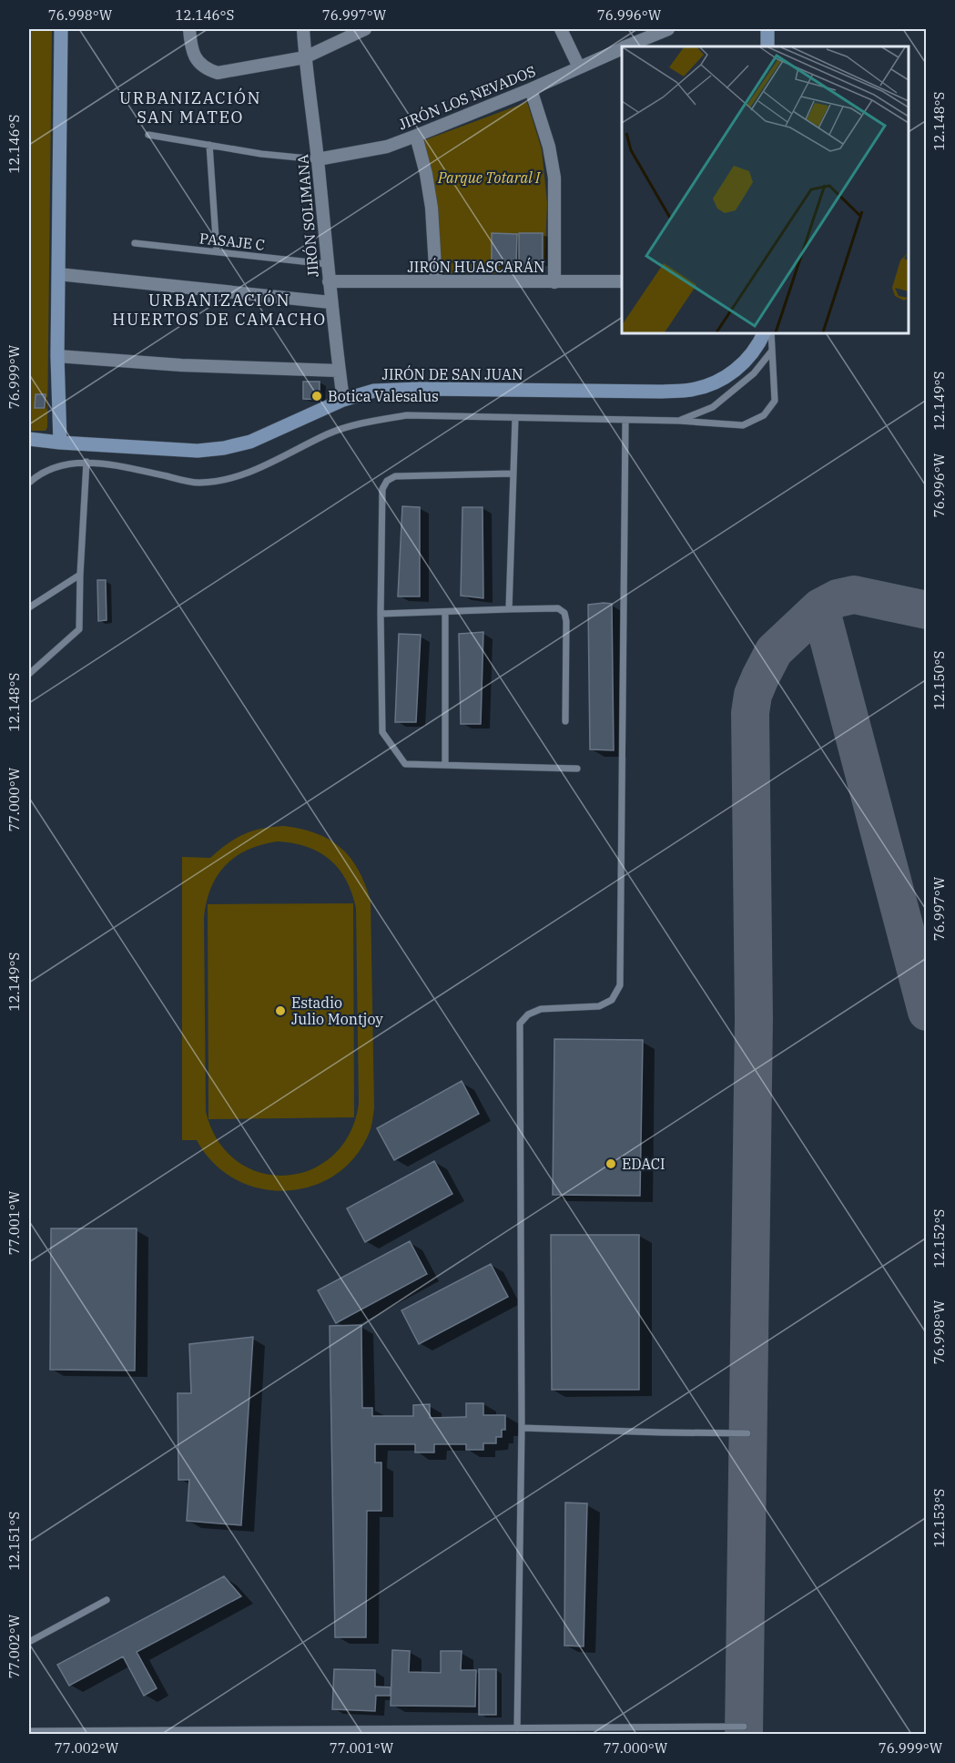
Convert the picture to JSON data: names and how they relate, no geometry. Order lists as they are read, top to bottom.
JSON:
{
  "streets": {
    "street": [
      "JIRÓN LOS NEVADOS",
      "JIRÓN SOLIMANA",
      "JIRÓN HUASCARÁN",
      "JIRÓN DE SAN JUAN"
    ],
    "lane": ["PASAJE C"]
  },
  "crossings": [
    ["JIRÓN LOS NEVADOS", "JIRÓN SOLIMANA"],
    ["JIRÓN SOLIMANA", "PASAJE C"],
    ["JIRÓN SOLIMANA", "JIRÓN HUASCARÁN"],
    ["JIRÓN SOLIMANA", "JIRÓN DE SAN JUAN"]
  ],
  "districts": ["URBANIZACIÓN SAN MATEO", "URBANIZACIÓN HUERTOS DE CAMACHO"],
  "parks": ["Parque Totaral I"],
  "places": ["Botica Valesalus", "Estadio Julio Montjoy", "EDACI"],
  "coordinates": [
    "76.998°W",
    "12.146°S",
    "76.997°W",
    "76.996°W",
    "12.148°S",
    "76.999°W",
    "12.149°S",
    "12.150°S",
    "77.000°W",
    "77.001°W",
    "12.152°S",
    "12.153°S",
    "12.151°S",
    "77.002°W"
  ]
}
